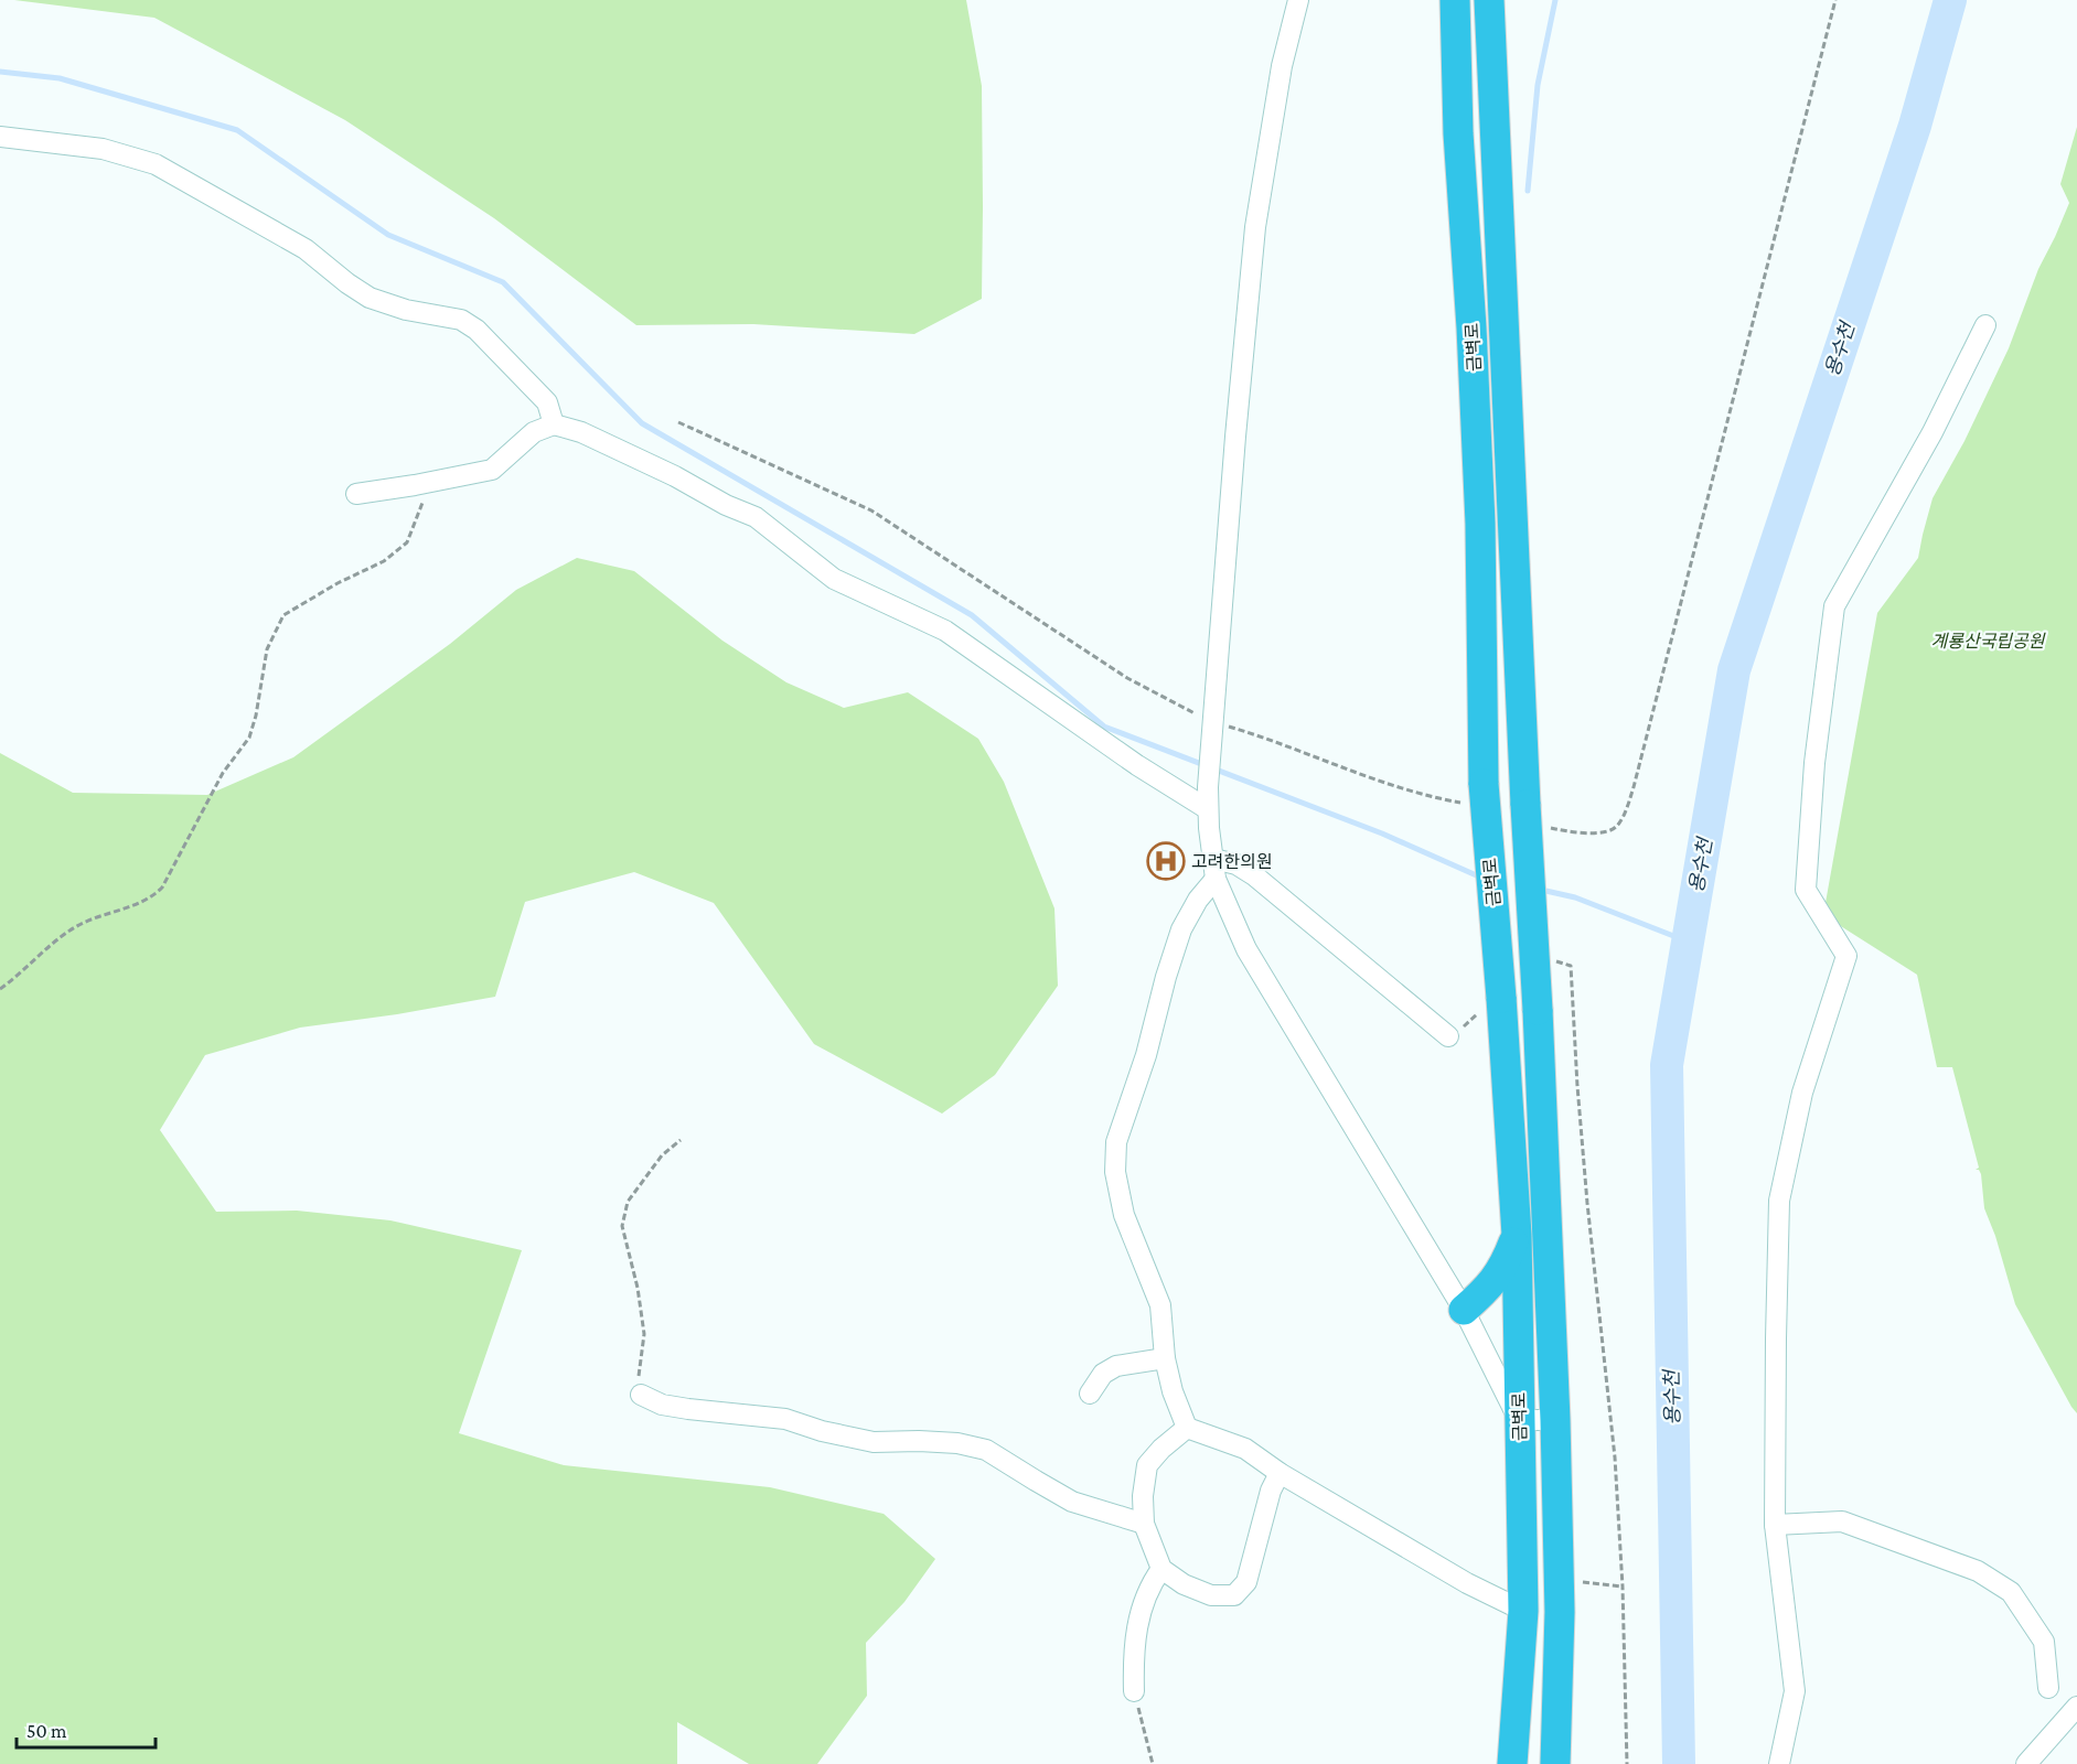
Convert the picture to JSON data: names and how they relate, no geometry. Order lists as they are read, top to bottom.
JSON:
{
  "streets": {
    "highway": ["금벽로"]
  },
  "water": ["용수천"],
  "parks": ["계룡산국립공원"],
  "places": {
    "hospital": ["고려한의원"]
  },
  "scale_bar": "50 m"
}
